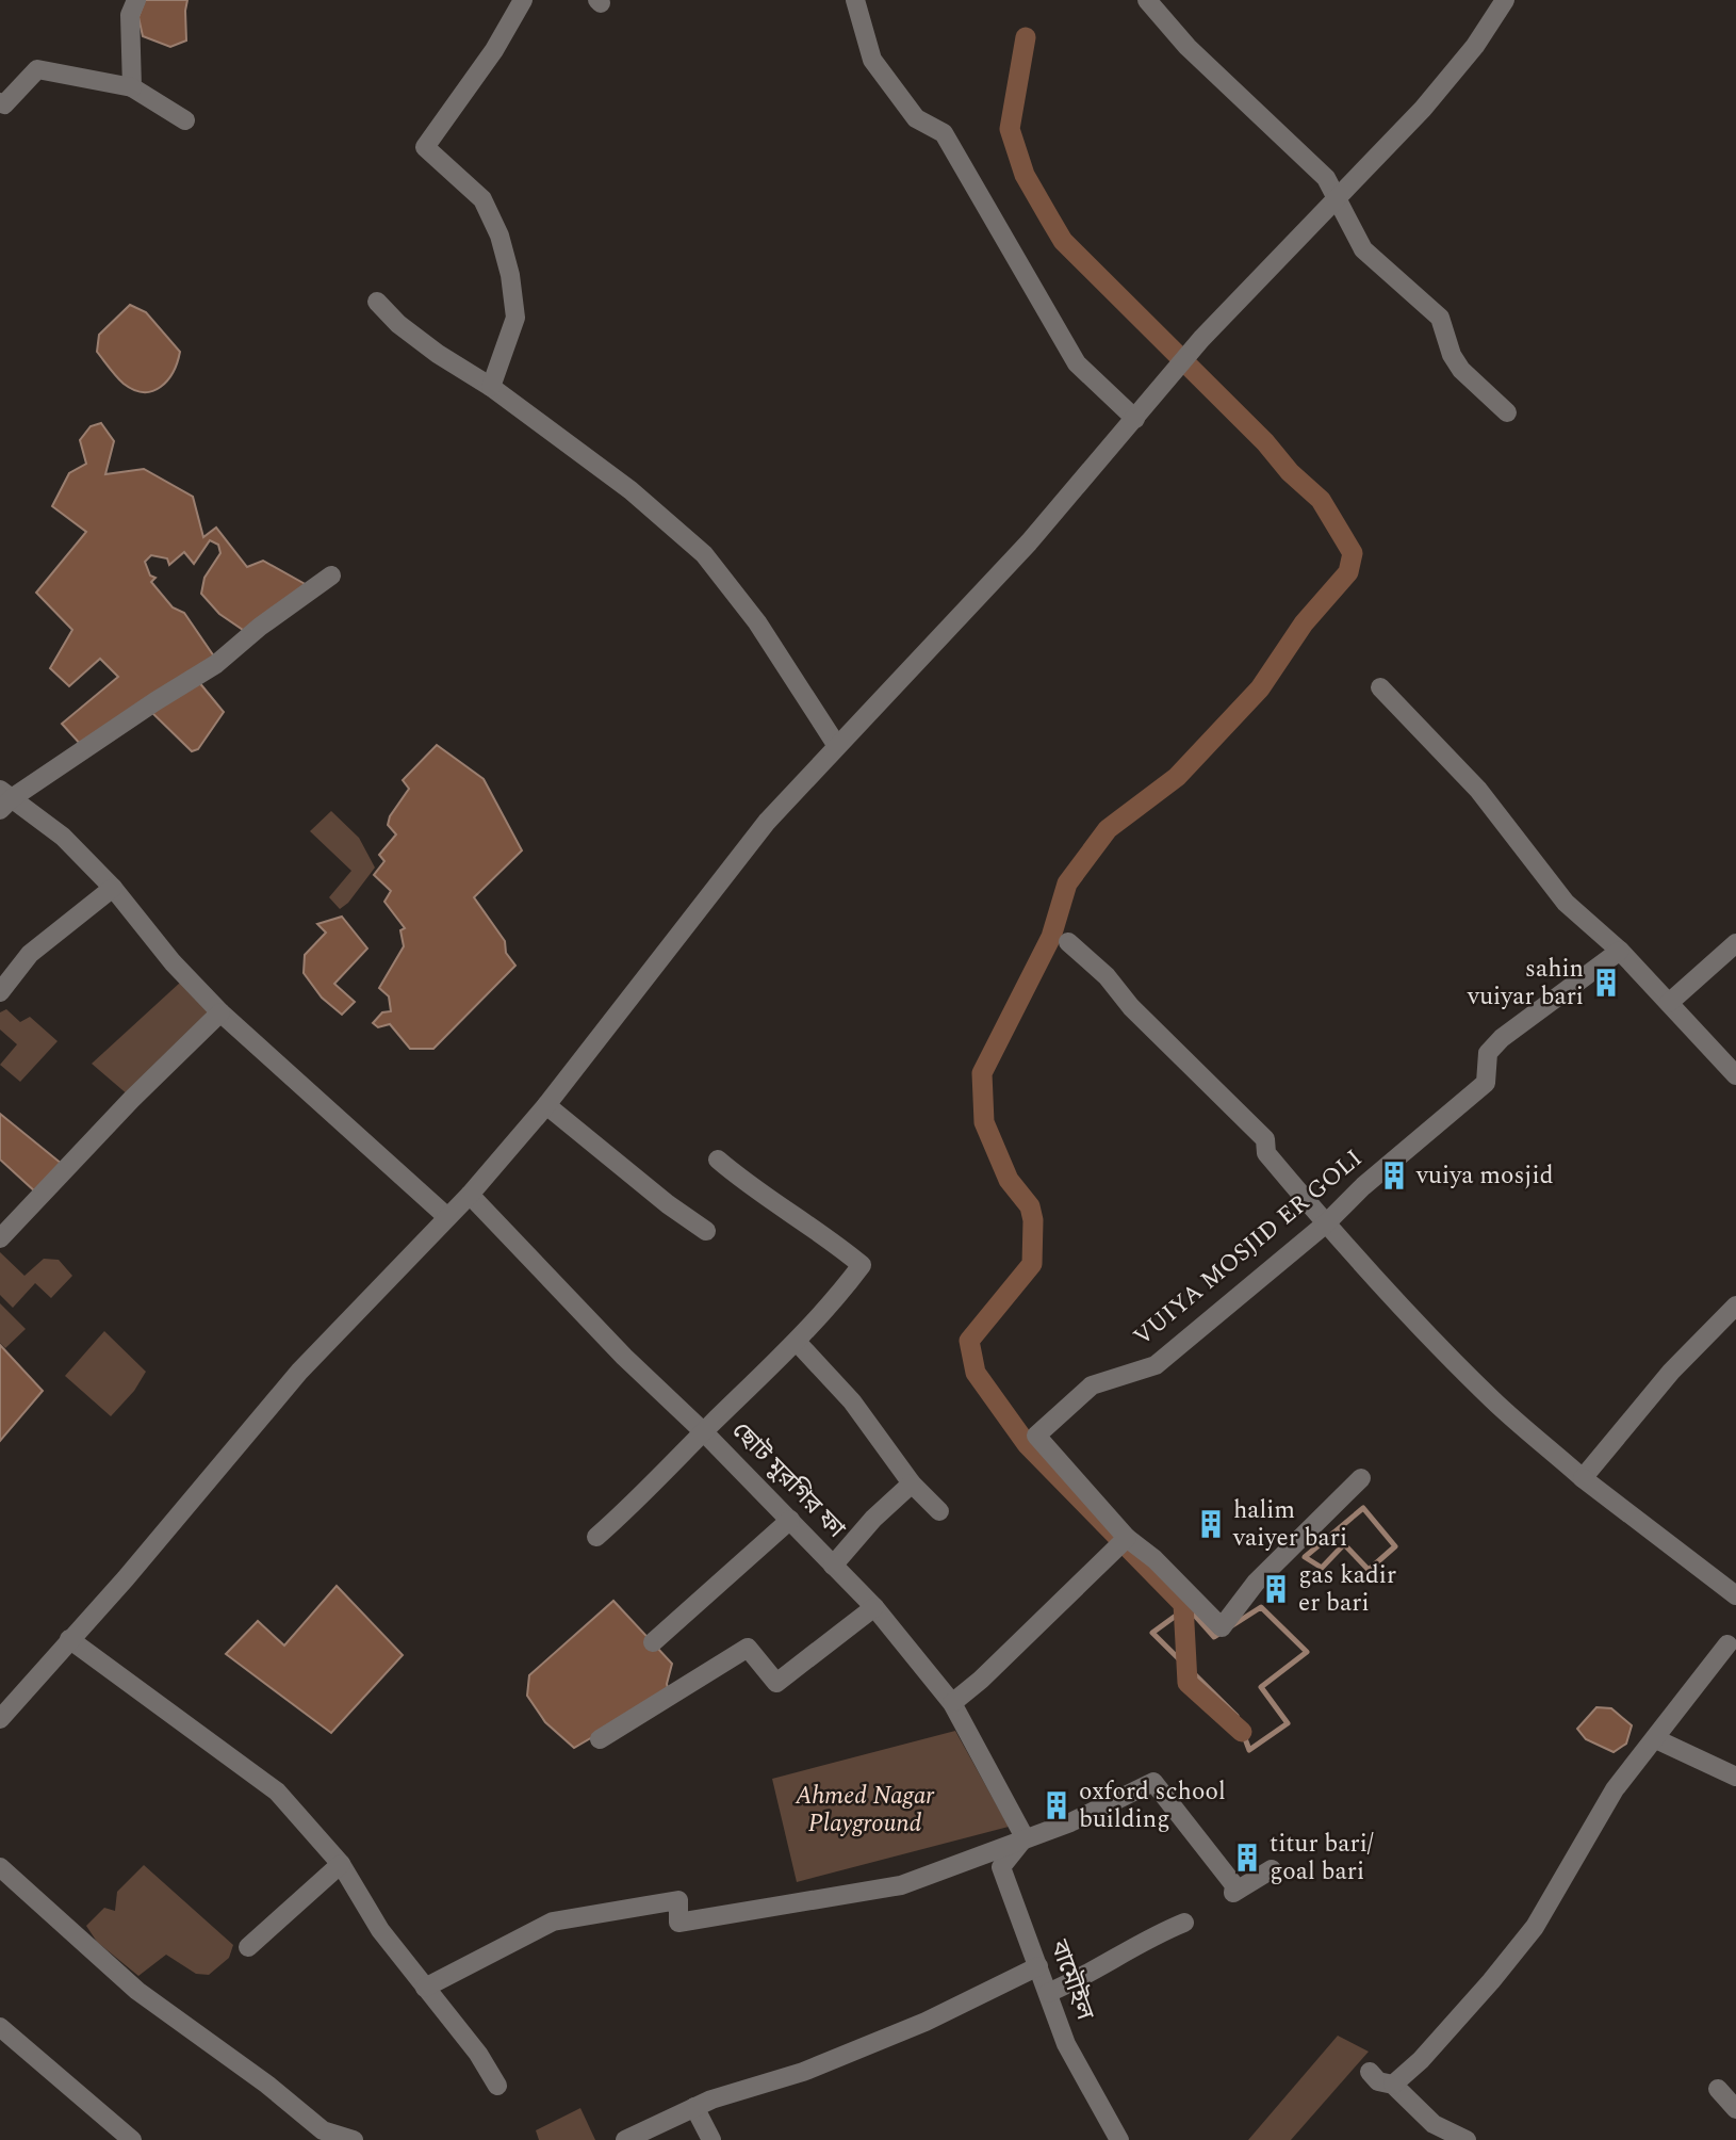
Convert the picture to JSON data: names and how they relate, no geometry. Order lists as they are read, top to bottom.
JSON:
{
  "streets": {
    "street": ["VUIYA MOSJID ER GOLI", "ছোট মুরগির ফা", "বামৌইল"]
  },
  "crossings": [
    ["ছোট মুরগির ফা", "বামৌইল"]
  ],
  "parks": ["Ahmed Nagar Playground"],
  "places": {
    "building": [
      "sahin vuiyar bari",
      "vuiya mosjid",
      "halim vaiyer bari",
      "gas kadir er bari",
      "oxford school building",
      "titur bari/ goal bari"
    ]
  }
}
